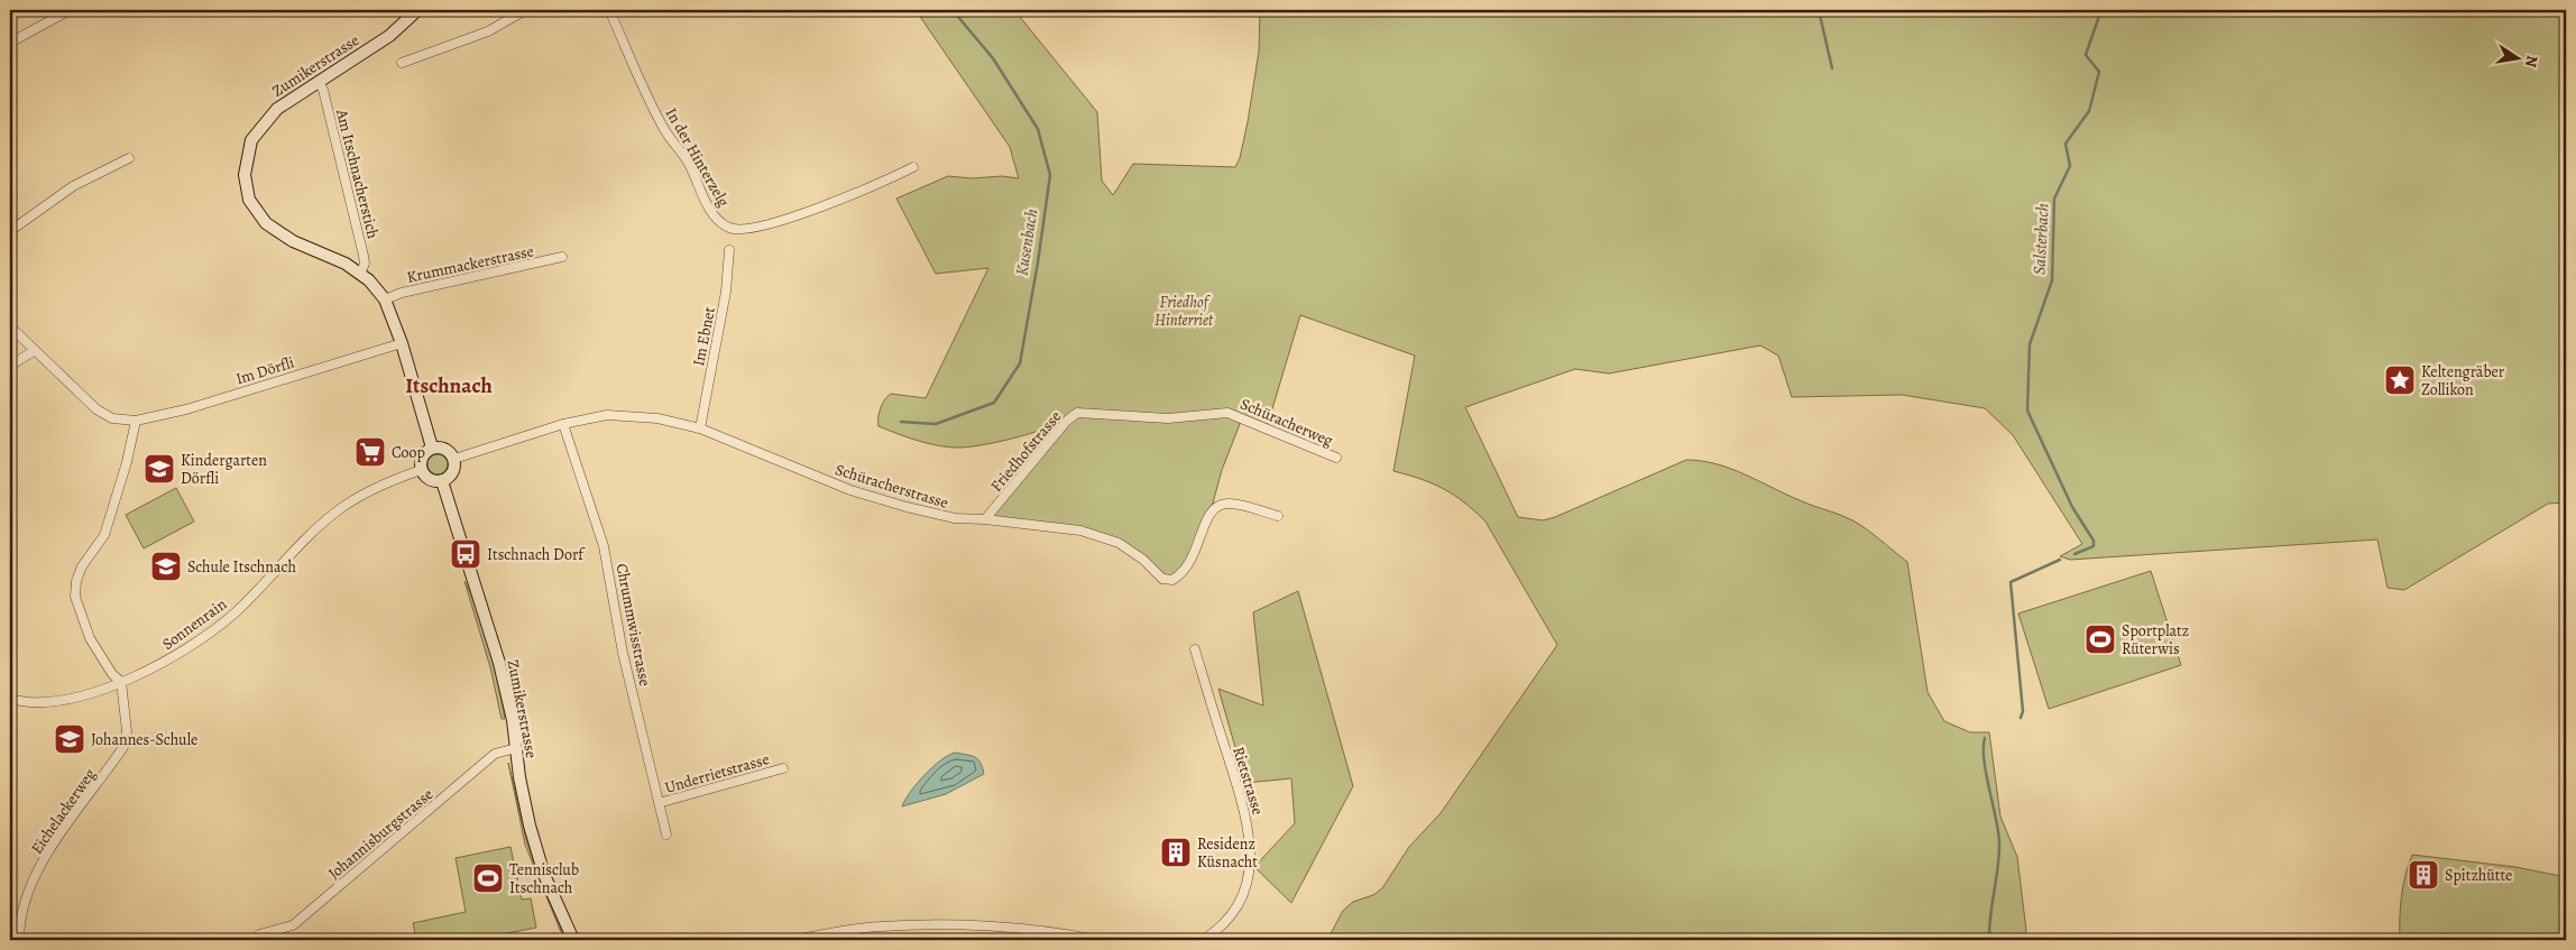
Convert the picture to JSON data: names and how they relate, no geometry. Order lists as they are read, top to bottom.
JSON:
{
  "streets": {
    "main road": ["Zumikerstrasse"],
    "street": [
      "In der Hinterzelg",
      "Am Itschnacherstich",
      "Krummackerstrasse",
      "Im Ebnet",
      "Im Dörfli",
      "Schüracherweg",
      "Friedhofstrasse",
      "Schüracherstrasse",
      "Sonnenrain",
      "Chrummwisstrasse",
      "Underrietstrasse",
      "Rietstrasse",
      "Eichelackerweg",
      "Johannisburgstrasse"
    ]
  },
  "crossings": [
    ["Zumikerstrasse", "Am Itschnacherstich"],
    ["Zumikerstrasse", "Krummackerstrasse"],
    ["Zumikerstrasse", "Im Dörfli"],
    ["Zumikerstrasse", "Schüracherstrasse"],
    ["Zumikerstrasse", "Sonnenrain"],
    ["Zumikerstrasse", "Johannisburgstrasse"],
    ["Im Ebnet", "Schüracherstrasse"],
    ["Schüracherweg", "Friedhofstrasse"],
    ["Friedhofstrasse", "Schüracherstrasse"],
    ["Schüracherstrasse", "Sonnenrain"],
    ["Schüracherstrasse", "Chrummwisstrasse"],
    ["Sonnenrain", "Eichelackerweg"],
    ["Chrummwisstrasse", "Underrietstrasse"]
  ],
  "districts": ["Itschnach"],
  "water": ["Salsterbach", "Kusenbach"],
  "parks": ["Friedhof Hinterriet"],
  "places": {
    "place": ["Keltengräber Zollikon"],
    "supermarket": ["Coop"],
    "school or university": ["Kindergarten Dörfli", "Schule Itschnach", "Johannes-Schule"],
    "bus stop": ["Itschnach Dorf"],
    "sports": ["Sportplatz Rüterwis", "Tennisclub Itschnach"],
    "building": ["Residenz Küsnacht", "Spitzhütte"]
  },
  "north": "right"
}
